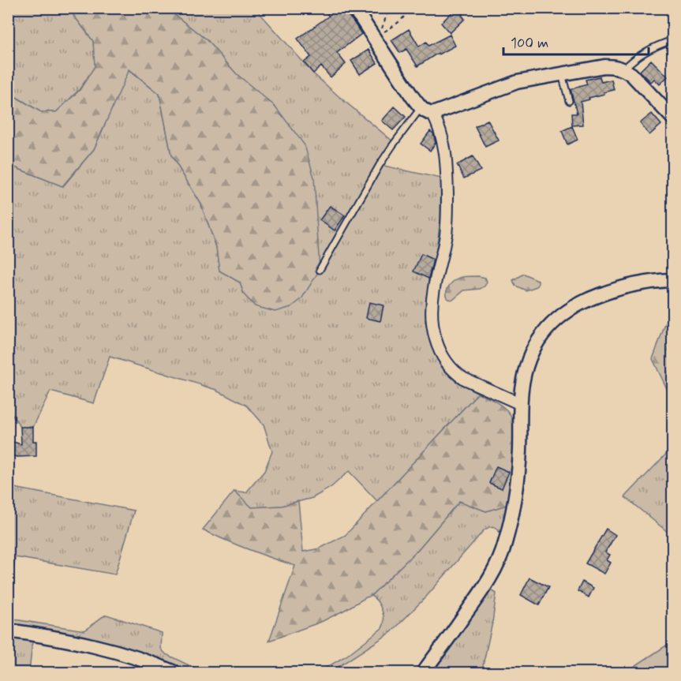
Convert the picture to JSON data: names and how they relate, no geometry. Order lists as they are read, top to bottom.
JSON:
{
  "scale_bar": "100 m"
}
